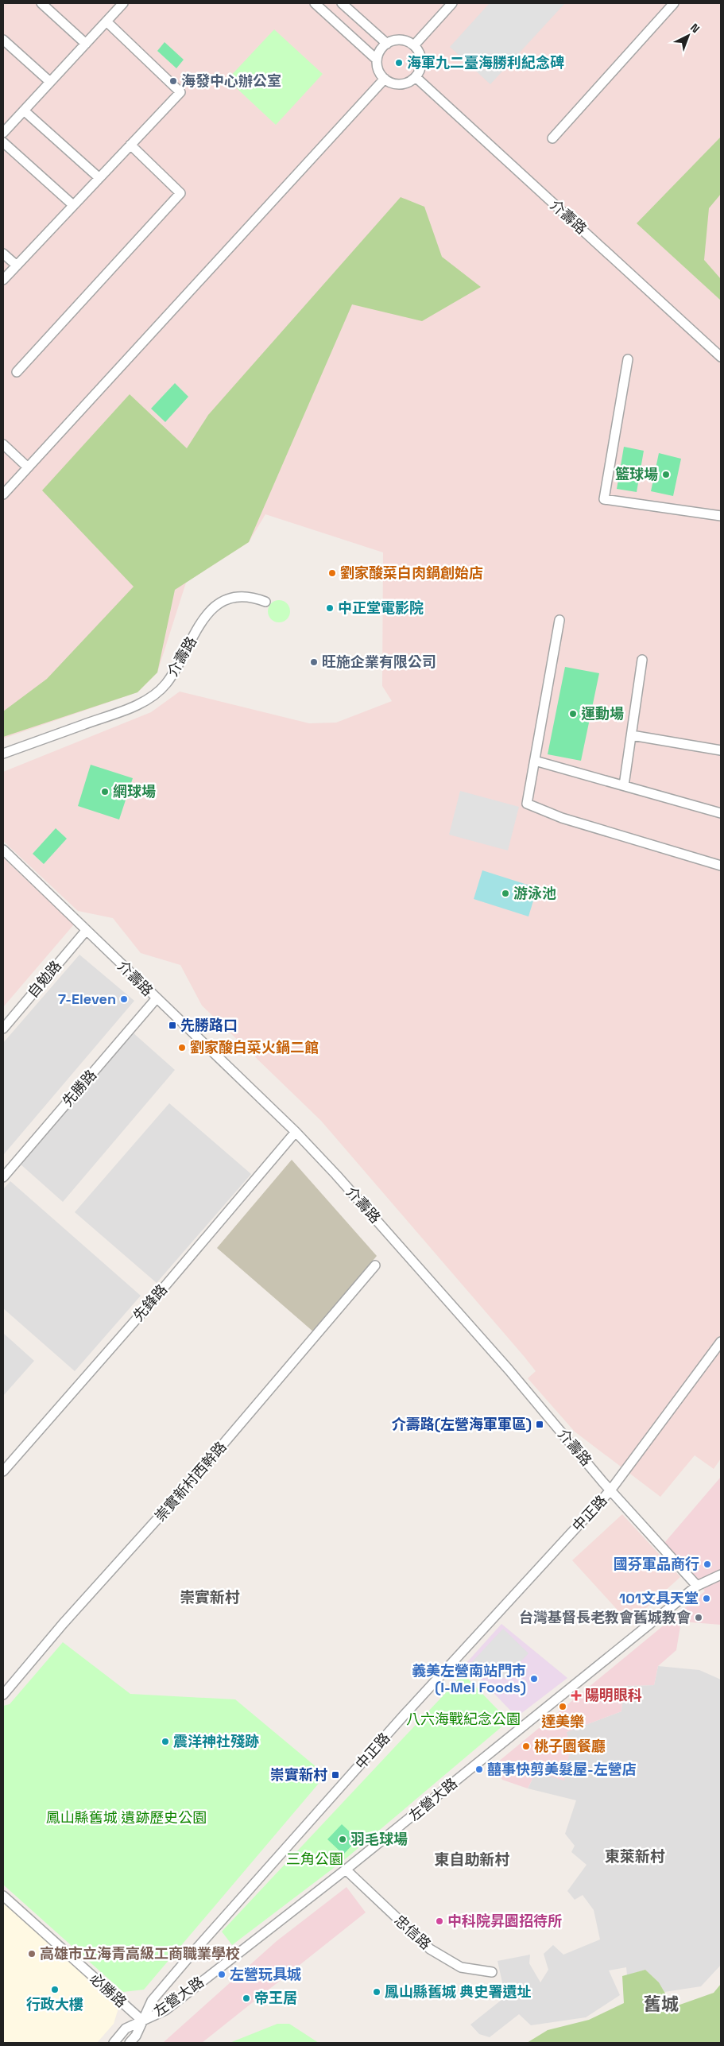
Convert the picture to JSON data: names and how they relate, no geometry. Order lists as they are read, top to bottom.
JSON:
{
  "streets": {
    "street": [
      "介壽路",
      "自勉路",
      "先勝路",
      "先鋒路",
      "崇實新村西幹路",
      "中正路",
      "左營大路",
      "忠信路",
      "必勝路"
    ]
  },
  "crossings": [
    ["介壽路", "自勉路"],
    ["介壽路", "先勝路"],
    ["介壽路", "先鋒路"],
    ["介壽路", "中正路"],
    ["介壽路", "左營大路"],
    ["中正路", "左營大路"],
    ["中正路", "必勝路"],
    ["左營大路", "忠信路"],
    ["左營大路", "必勝路"]
  ],
  "districts": [
    "崇實新村",
    "東萊新村",
    "東自助新村",
    "舊城"
  ],
  "parks": ["八六海戰紀念公園", "鳳山縣舊城 遺跡歷史公園", "三角公園"],
  "places": {
    "other": [
      "海軍九二臺海勝利紀念碑",
      "海發中心辦公室",
      "籃球場",
      "劉家酸菜白肉鍋創始店",
      "中正堂電影院",
      "旺施企業有限公司",
      "運動場",
      "網球場",
      "游泳池",
      "7-Eleven",
      "劉家酸白菜火鍋二館",
      "國芬軍品商行",
      "101文具天堂",
      "台灣基督長老教會舊城教會",
      "義美左營南站門市 (I-Mei Foods)",
      "達美樂",
      "震洋神社殘跡",
      "桃子園餐廳",
      "囍事快剪美髮屋-左營店",
      "羽毛球場",
      "中科院昇園招待所",
      "高雄市立海青高級工商職業學校",
      "左營玩具城",
      "行政大樓",
      "鳳山縣舊城 典史署遺址",
      "帝王居"
    ],
    "transit": ["先勝路口", "介壽路(左營海軍軍區)", "崇實新村"],
    "health": ["陽明眼科"]
  },
  "north": "top right"
}
